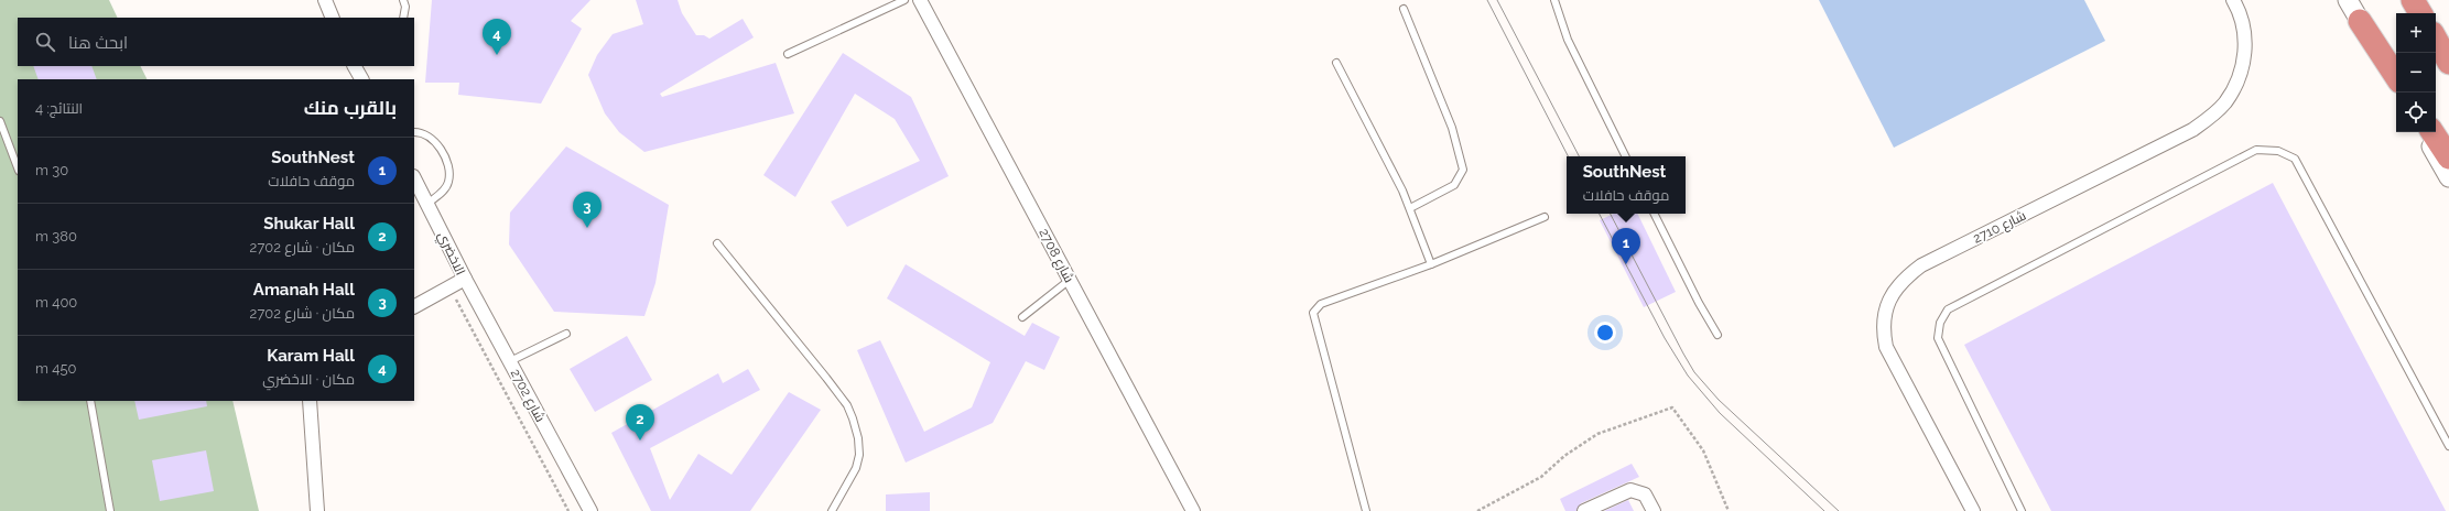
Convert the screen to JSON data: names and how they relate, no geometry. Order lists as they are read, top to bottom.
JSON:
{
  "streets": {
    "street": [
      "شارع 2710",
      "الاخضري",
      "شارع 2708",
      "شارع 2702"
    ]
  },
  "crossings": [
    ["الاخضري", "شارع 2702"]
  ],
  "page": {
    "map_buttons": ["+", "−"],
    "search": "ابحث هنا",
    "pins": [
      "4",
      "3",
      "1",
      "2"
    ],
    "heading": ["بالقرب منك", "النتائج: 4"],
    "list": [
      {
        "mark": "1",
        "name": "SouthNest",
        "note": "موقف حافلات",
        "value": "30 m"
      },
      {
        "mark": "2",
        "name": "Shukar Hall",
        "note": "مكان · شارع 2702",
        "value": "380 m"
      },
      {
        "mark": "3",
        "name": "Amanah Hall",
        "note": "مكان · شارع 2702",
        "value": "400 m"
      },
      {
        "mark": "4",
        "name": "Karam Hall",
        "note": "مكان · الاخضري",
        "value": "450 m"
      }
    ],
    "popup": ["SouthNest", "موقف حافلات"]
  }
}
